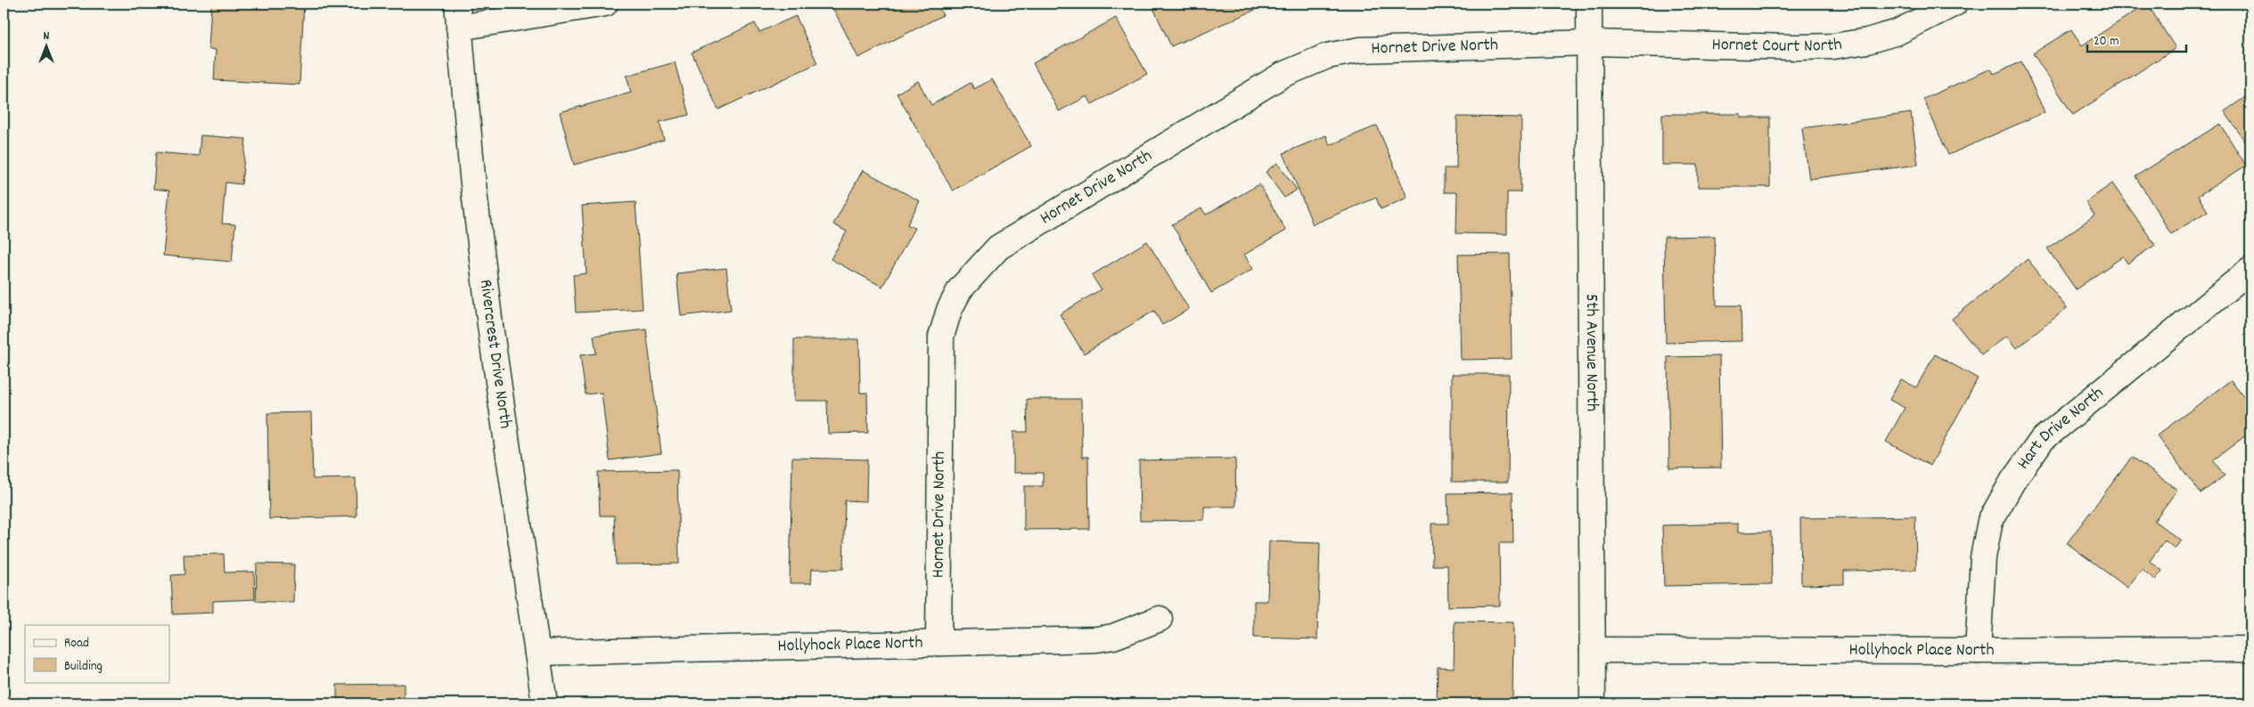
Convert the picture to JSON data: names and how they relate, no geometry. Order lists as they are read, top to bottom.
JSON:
{
  "streets": {
    "street": [
      "Hornet Court North",
      "Hornet Drive North",
      "5th Avenue North",
      "Rivercrest Drive North",
      "Hart Drive North",
      "Hollyhock Place North"
    ]
  },
  "crossings": [
    ["Hornet Court North", "Hornet Drive North"],
    ["Hornet Court North", "5th Avenue North"],
    ["Hornet Drive North", "5th Avenue North"],
    ["Hornet Drive North", "Hollyhock Place North"],
    ["5th Avenue North", "Hollyhock Place North"],
    ["Rivercrest Drive North", "Hollyhock Place North"],
    ["Hart Drive North", "Hollyhock Place North"]
  ],
  "legend": ["Road", "Building"],
  "scale_bar": "20 m",
  "north": "top"
}
